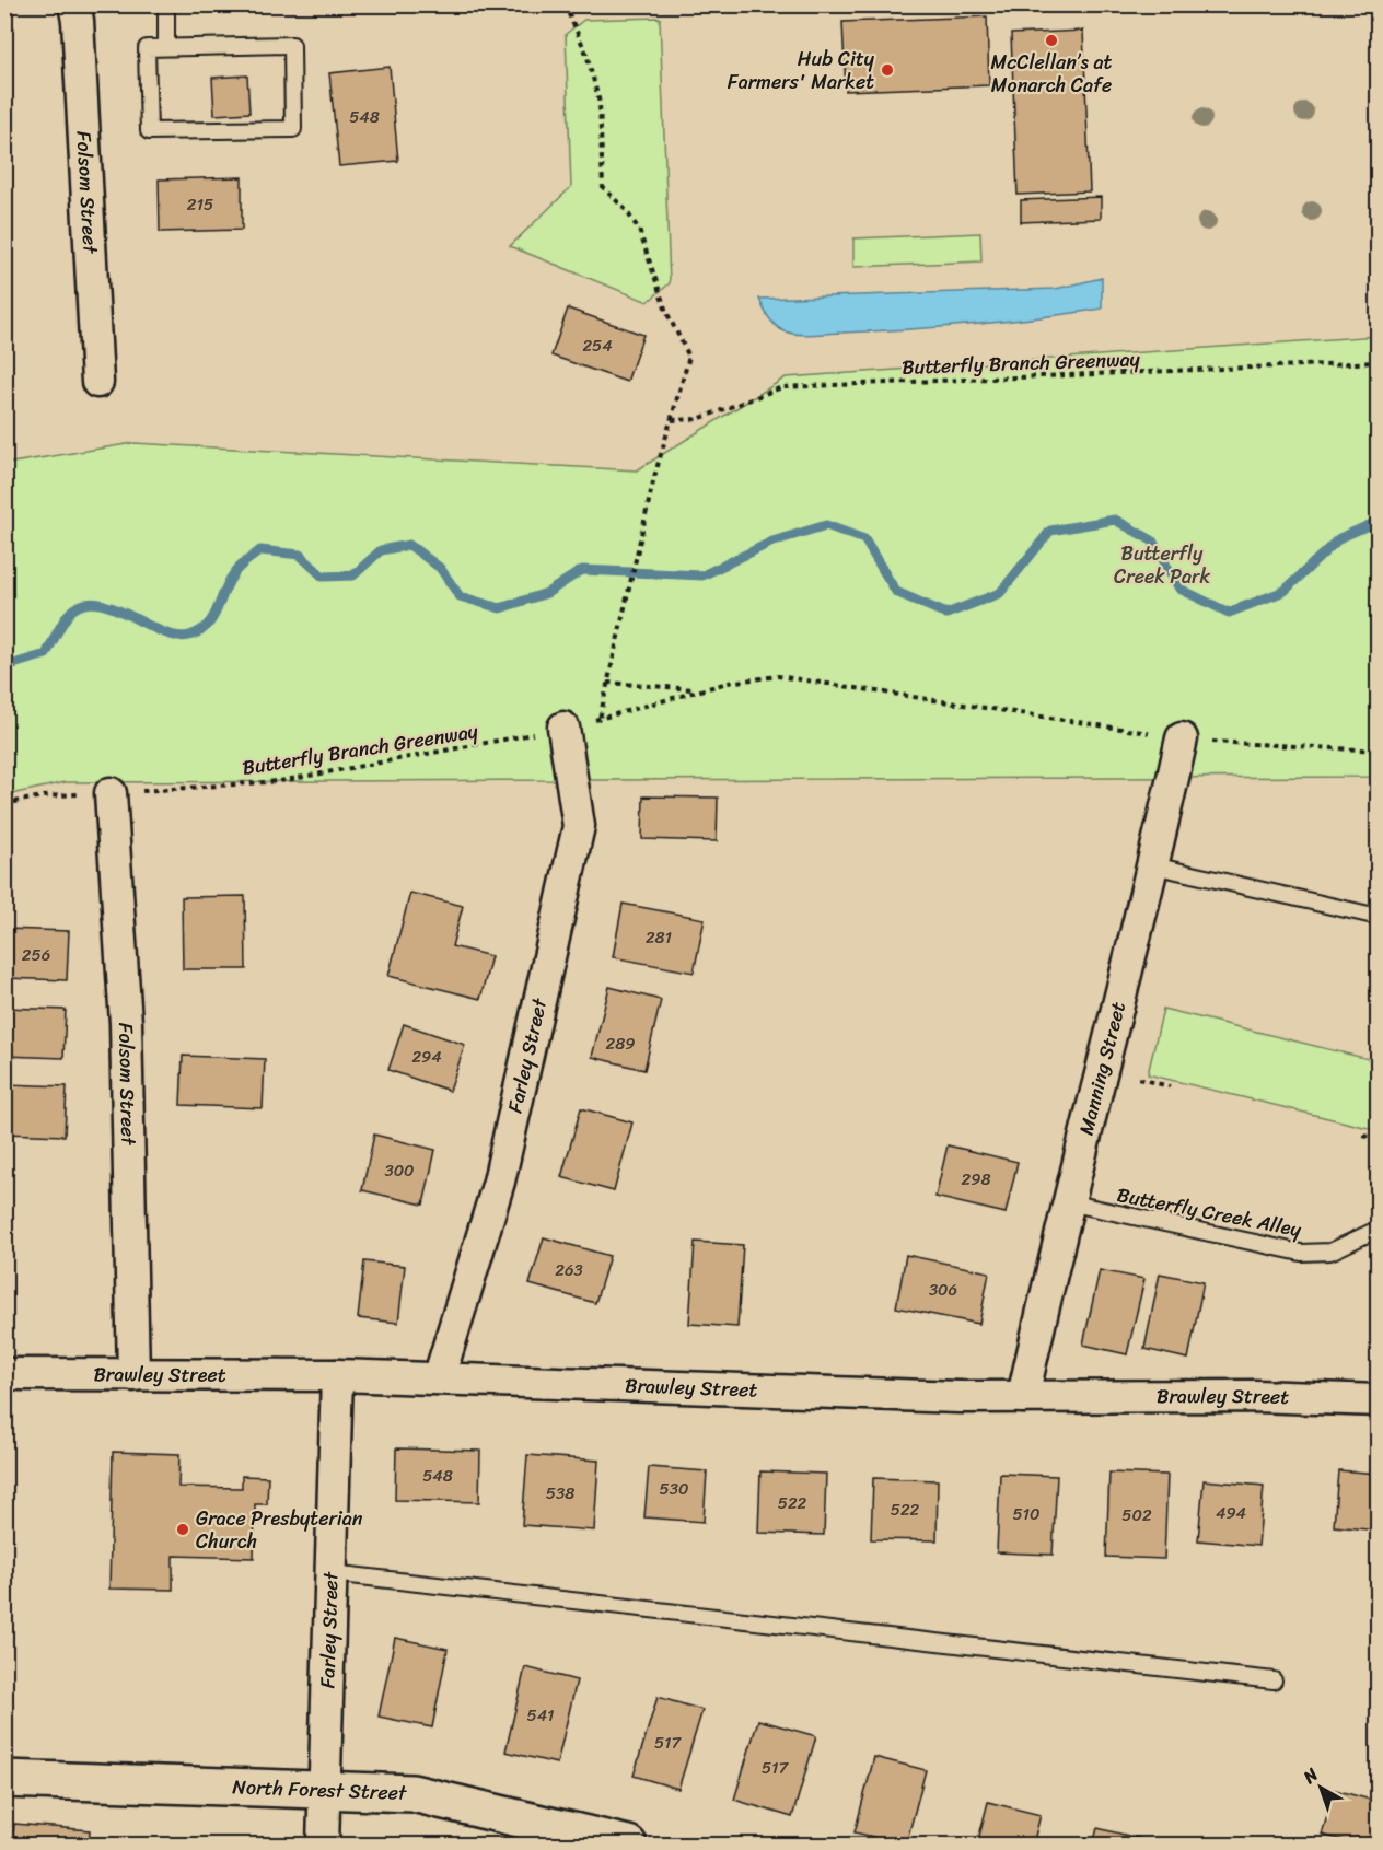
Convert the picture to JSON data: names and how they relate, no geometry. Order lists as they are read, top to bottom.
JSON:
{
  "streets": {
    "street": [
      "Folsom Street",
      "Farley Street",
      "Manning Street",
      "Brawley Street",
      "North Forest Street"
    ],
    "lane": ["Butterfly Creek Alley"],
    "path": ["Butterfly Branch Greenway"]
  },
  "crossings": [
    ["Folsom Street", "Butterfly Branch Greenway"],
    ["Folsom Street", "Brawley Street"],
    ["Butterfly Branch Greenway", "Farley Street"],
    ["Butterfly Branch Greenway", "Manning Street"],
    ["Farley Street", "Brawley Street"],
    ["Farley Street", "North Forest Street"],
    ["Manning Street", "Butterfly Creek Alley"],
    ["Manning Street", "Brawley Street"]
  ],
  "parks": ["Butterfly Creek Park"],
  "places": ["McClellan’s at Monarch Cafe", "Hub City Farmers' Market", "Grace Presbyterian Church"],
  "house_numbers": [
    "548",
    "215",
    "254",
    "281",
    "256",
    "289",
    "294",
    "300",
    "298",
    "263",
    "306",
    "548",
    "530",
    "538",
    "522",
    "522",
    "494",
    "510",
    "502",
    "541",
    "517",
    "517"
  ],
  "north": "top left"
}
